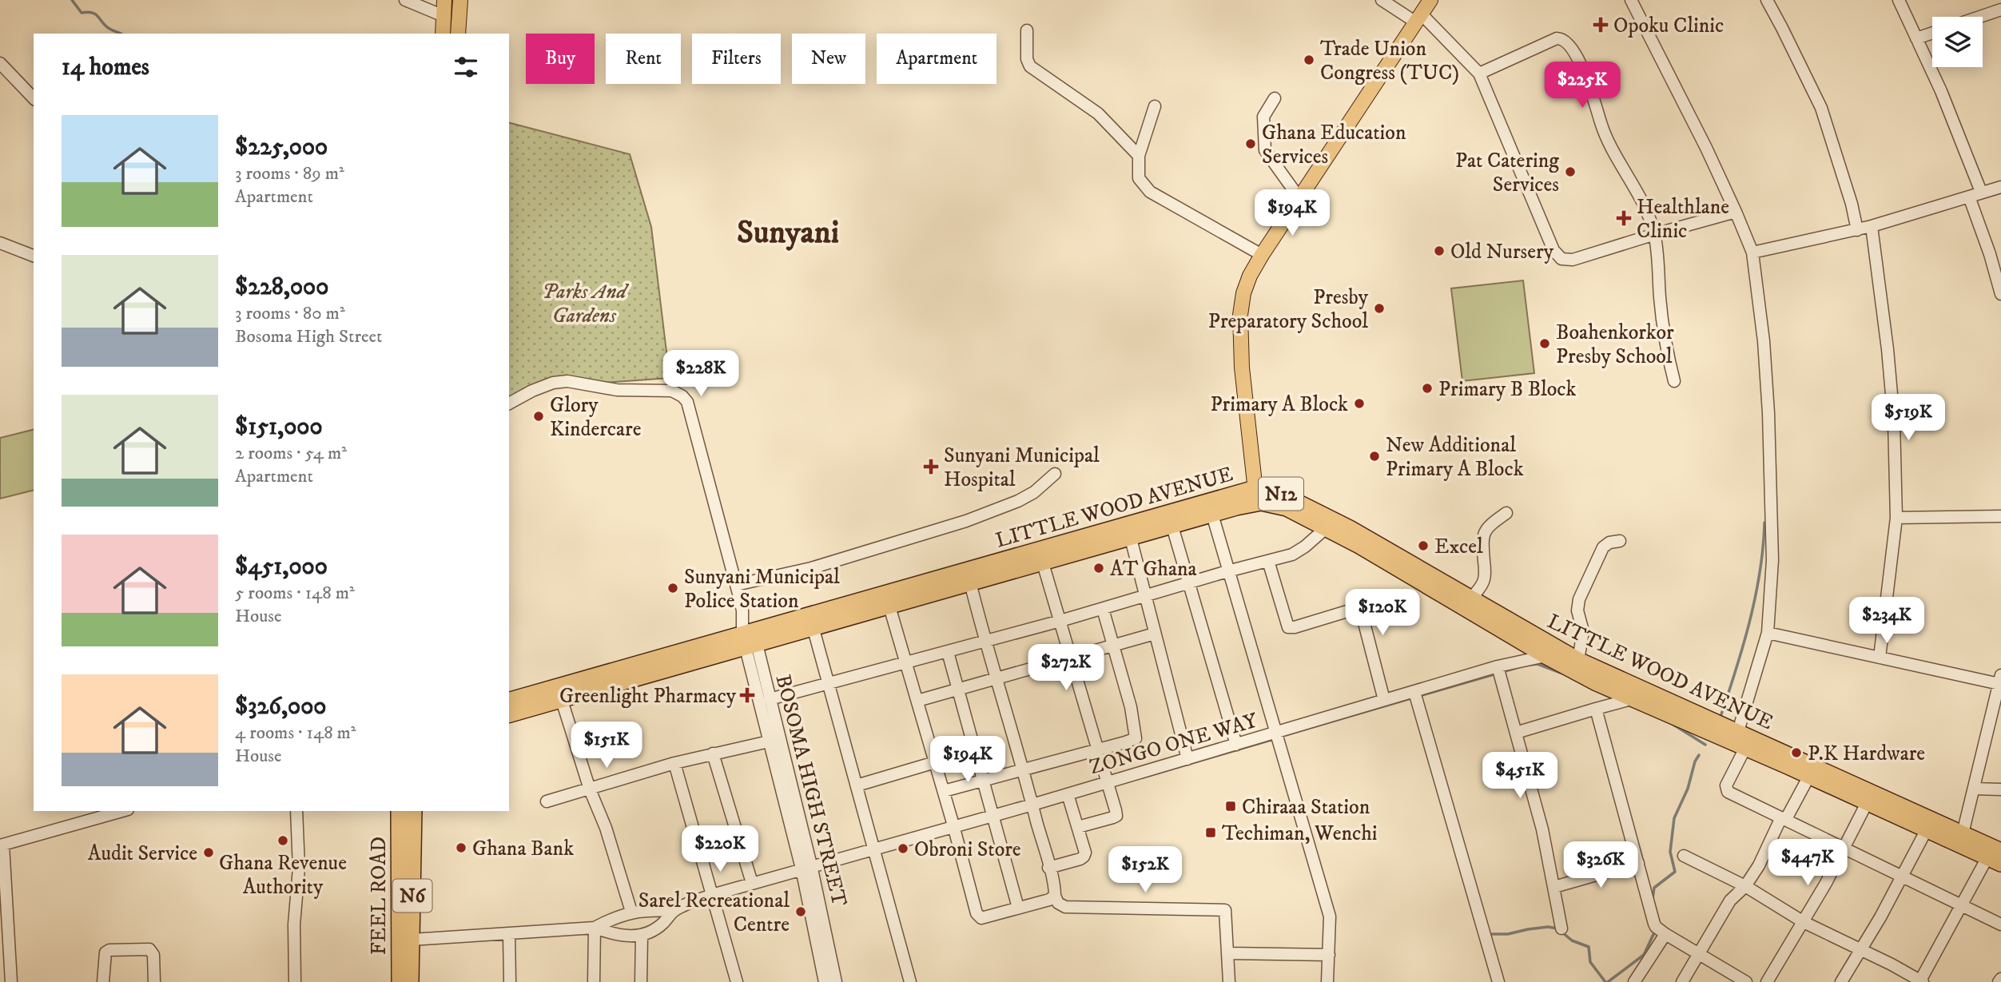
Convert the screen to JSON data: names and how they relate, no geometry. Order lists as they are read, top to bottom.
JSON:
{
  "streets": {
    "highway": [
      "N12",
      "LITTLE WOOD AVENUE",
      "FEEL ROAD",
      "N6"
    ],
    "street": ["ZONGO ONE WAY", "BOSOMA HIGH STREET"]
  },
  "crossings": [
    ["LITTLE WOOD AVENUE", "ZONGO ONE WAY"],
    ["LITTLE WOOD AVENUE", "BOSOMA HIGH STREET"],
    ["ZONGO ONE WAY", "BOSOMA HIGH STREET"]
  ],
  "districts": ["Sunyani"],
  "parks": ["Parks And Gardens"],
  "places": {
    "health": [
      "Opoku Clinic",
      "Healthlane Clinic",
      "Sunyani Municipal Hospital",
      "Greenlight Pharmacy"
    ],
    "other": [
      "Trade Union Congress (TUC)",
      "Ghana Education Services",
      "Pat Catering Services",
      "Old Nursery",
      "Presby Preparatory School",
      "Boahenkorkor Presby School",
      "Primary B Block",
      "Primary A Block",
      "Glory Kindercare",
      "New Additional Primary A Block",
      "Excel",
      "AT Ghana",
      "Sunyani Municipal Police Station",
      "P.K Hardware",
      "Ghana Revenue Authority",
      "Ghana Bank",
      "Obroni Store",
      "Audit Service",
      "Sarel Recreational Centre"
    ],
    "transit": ["Chiraaa Station", "Techiman, Wenchi"]
  },
  "page": {
    "chip": [
      "Buy",
      "Rent",
      "Filters",
      "New",
      "Apartment"
    ],
    "heading": "14 homes",
    "price": [
      "$225K",
      "$194K",
      "$228K",
      "$519K",
      "$120K",
      "$234K",
      "$272K",
      "$151K",
      "$194K",
      "$451K",
      "$220K",
      "$447K",
      "$326K",
      "$152K"
    ],
    "list": [
      {
        "name": "$225,000",
        "note": "3 rooms · 89 m² · Apartment"
      },
      {
        "name": "$228,000",
        "note": "3 rooms · 80 m² · Bosoma High Street"
      },
      {
        "name": "$151,000",
        "note": "2 rooms · 54 m² · Apartment"
      },
      {
        "name": "$451,000",
        "note": "5 rooms · 148 m² · House"
      },
      {
        "name": "$326,000",
        "note": "4 rooms · 148 m² · House"
      }
    ]
  }
}
